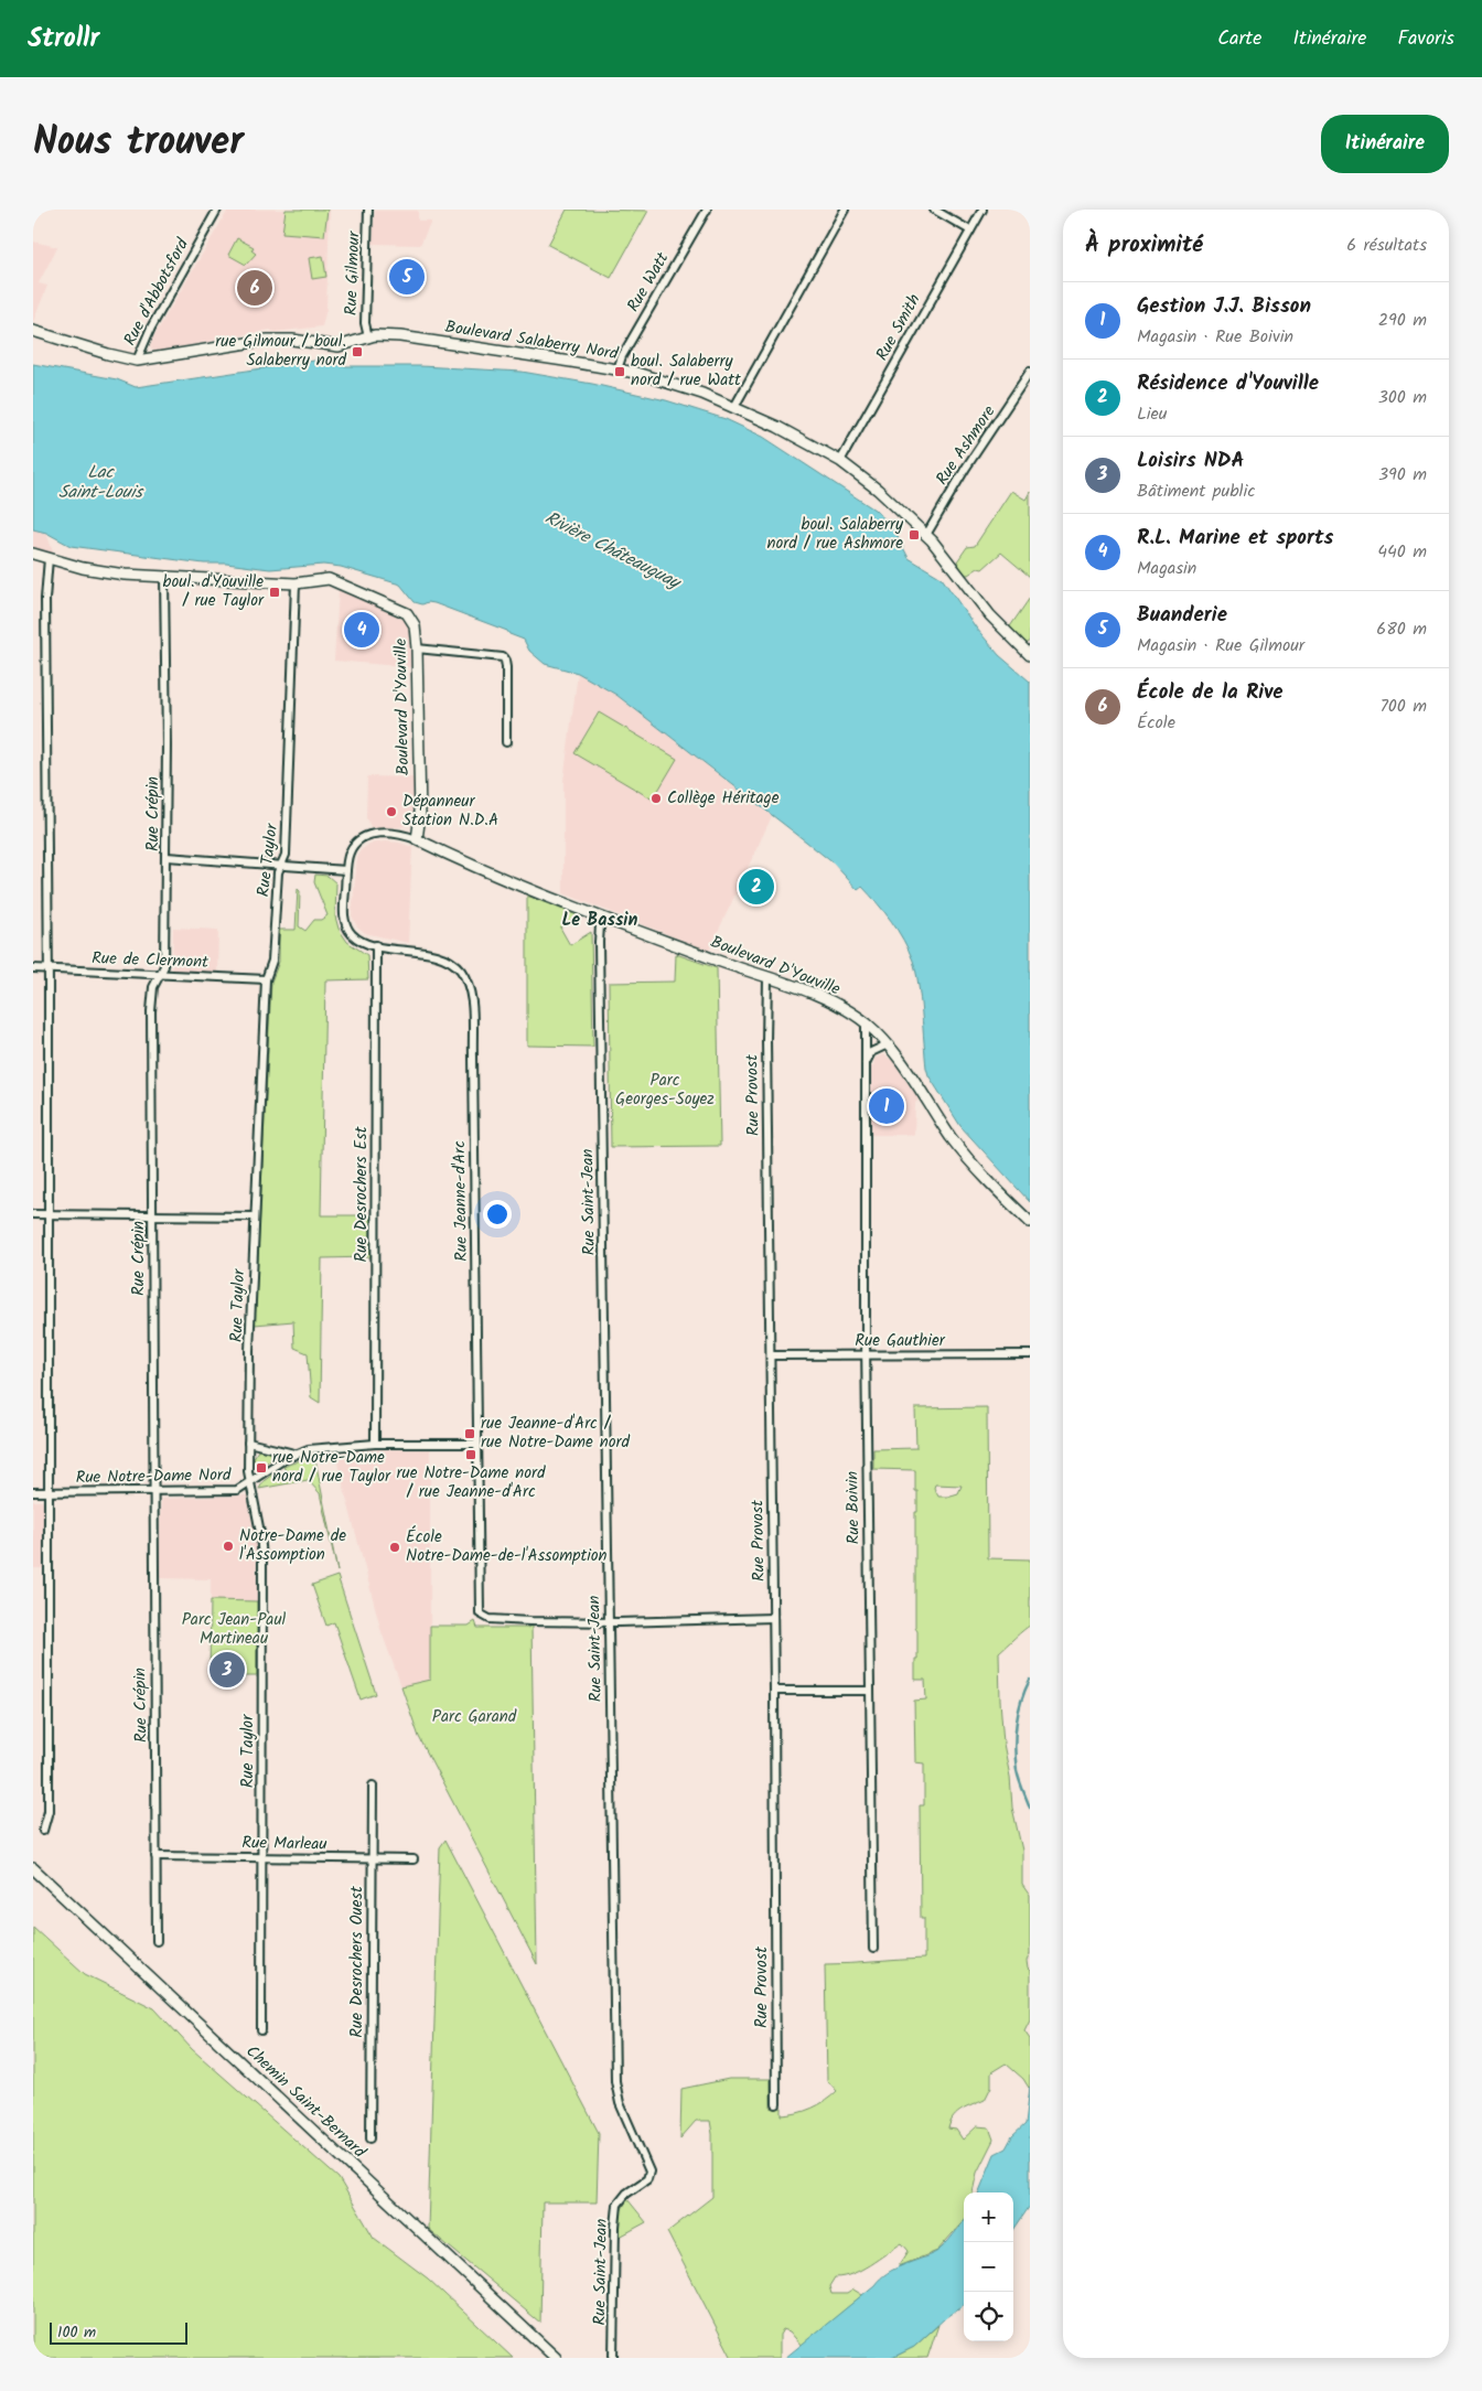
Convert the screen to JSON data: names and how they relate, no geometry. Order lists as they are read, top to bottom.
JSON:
{
  "streets": {
    "street": [
      "Rue Gilmour",
      "Rue Watt",
      "Rue d'Abbotsford",
      "Rue Smith",
      "Boulevard Salaberry Nord",
      "Rue Ashmore",
      "Boulevard D'Youville",
      "Rue Crépin",
      "Rue Taylor",
      "Rue de Clermont",
      "Rue Provost",
      "Rue Desrochers Est",
      "Rue Jeanne-d'Arc",
      "Rue Saint-Jean",
      "Rue Gauthier",
      "Rue Notre-Dame Nord",
      "Rue Boivin",
      "Rue Marleau",
      "Rue Desrochers Ouest",
      "Chemin Saint-Bernard"
    ]
  },
  "crossings": [
    ["Rue Gilmour", "Boulevard Salaberry Nord"],
    ["Rue Watt", "Boulevard Salaberry Nord"],
    ["Rue d'Abbotsford", "Boulevard Salaberry Nord"],
    ["Rue Smith", "Boulevard Salaberry Nord"],
    ["Boulevard Salaberry Nord", "Rue Ashmore"],
    ["Boulevard D'Youville", "Rue Crépin"],
    ["Boulevard D'Youville", "Rue Taylor"],
    ["Boulevard D'Youville", "Rue Provost"],
    ["Boulevard D'Youville", "Rue Saint-Jean"],
    ["Boulevard D'Youville", "Rue Boivin"],
    ["Rue Crépin", "Rue de Clermont"],
    ["Rue Crépin", "Rue Notre-Dame Nord"],
    ["Rue Crépin", "Rue Marleau"],
    ["Rue Taylor", "Rue de Clermont"],
    ["Rue Taylor", "Rue Notre-Dame Nord"],
    ["Rue Taylor", "Rue Marleau"],
    ["Rue Provost", "Rue Gauthier"],
    ["Rue Desrochers Est", "Rue Jeanne-d'Arc"],
    ["Rue Desrochers Est", "Rue Notre-Dame Nord"],
    ["Rue Jeanne-d'Arc", "Rue Saint-Jean"],
    ["Rue Jeanne-d'Arc", "Rue Notre-Dame Nord"],
    ["Rue Gauthier", "Rue Boivin"],
    ["Rue Marleau", "Rue Desrochers Ouest"]
  ],
  "districts": ["Le Bassin"],
  "water": ["Lac Saint-Louis", "Rivière Châteauguay"],
  "parks": ["Parc Georges-Soyez", "Parc Jean-Paul Martineau", "Parc Garand"],
  "places": {
    "transit": [
      "rue Gilmour / boul. Salaberry nord",
      "boul. Salaberry nord / rue Watt",
      "boul. Salaberry nord / rue Ashmore",
      "boul. d'Youville / rue Taylor",
      "rue Jeanne-d'Arc / rue Notre-Dame nord",
      "rue Notre-Dame nord / rue Jeanne-d'Arc",
      "rue Notre-Dame nord / rue Taylor"
    ],
    "other": [
      "Collège Héritage",
      "Dépanneur Station N.D.A",
      "Notre-Dame de l'Assomption",
      "École Notre-Dame-de-l'Assomption"
    ]
  },
  "scale_bar": "100 m",
  "page": {
    "header": "Strollr",
    "nav": ["Carte", "Itinéraire", "Favoris"],
    "title": "Nous trouver",
    "buttons": "Itinéraire",
    "heading": ["À proximité", "6 résultats"],
    "pins": [
      "5",
      "6",
      "4",
      "2",
      "1",
      "3"
    ],
    "list": [
      {
        "mark": "1",
        "name": "Gestion J.J. Bisson",
        "note": "Magasin · Rue Boivin",
        "value": "290 m"
      },
      {
        "mark": "2",
        "name": "Résidence d'Youville",
        "note": "Lieu",
        "value": "300 m"
      },
      {
        "mark": "3",
        "name": "Loisirs NDA",
        "note": "Bâtiment public",
        "value": "390 m"
      },
      {
        "mark": "4",
        "name": "R.L. Marine et sports",
        "note": "Magasin",
        "value": "440 m"
      },
      {
        "mark": "5",
        "name": "Buanderie",
        "note": "Magasin · Rue Gilmour",
        "value": "680 m"
      },
      {
        "mark": "6",
        "name": "École de la Rive",
        "note": "École",
        "value": "700 m"
      }
    ],
    "map_buttons": ["+", "−"],
    "scale": "100 m"
  }
}
